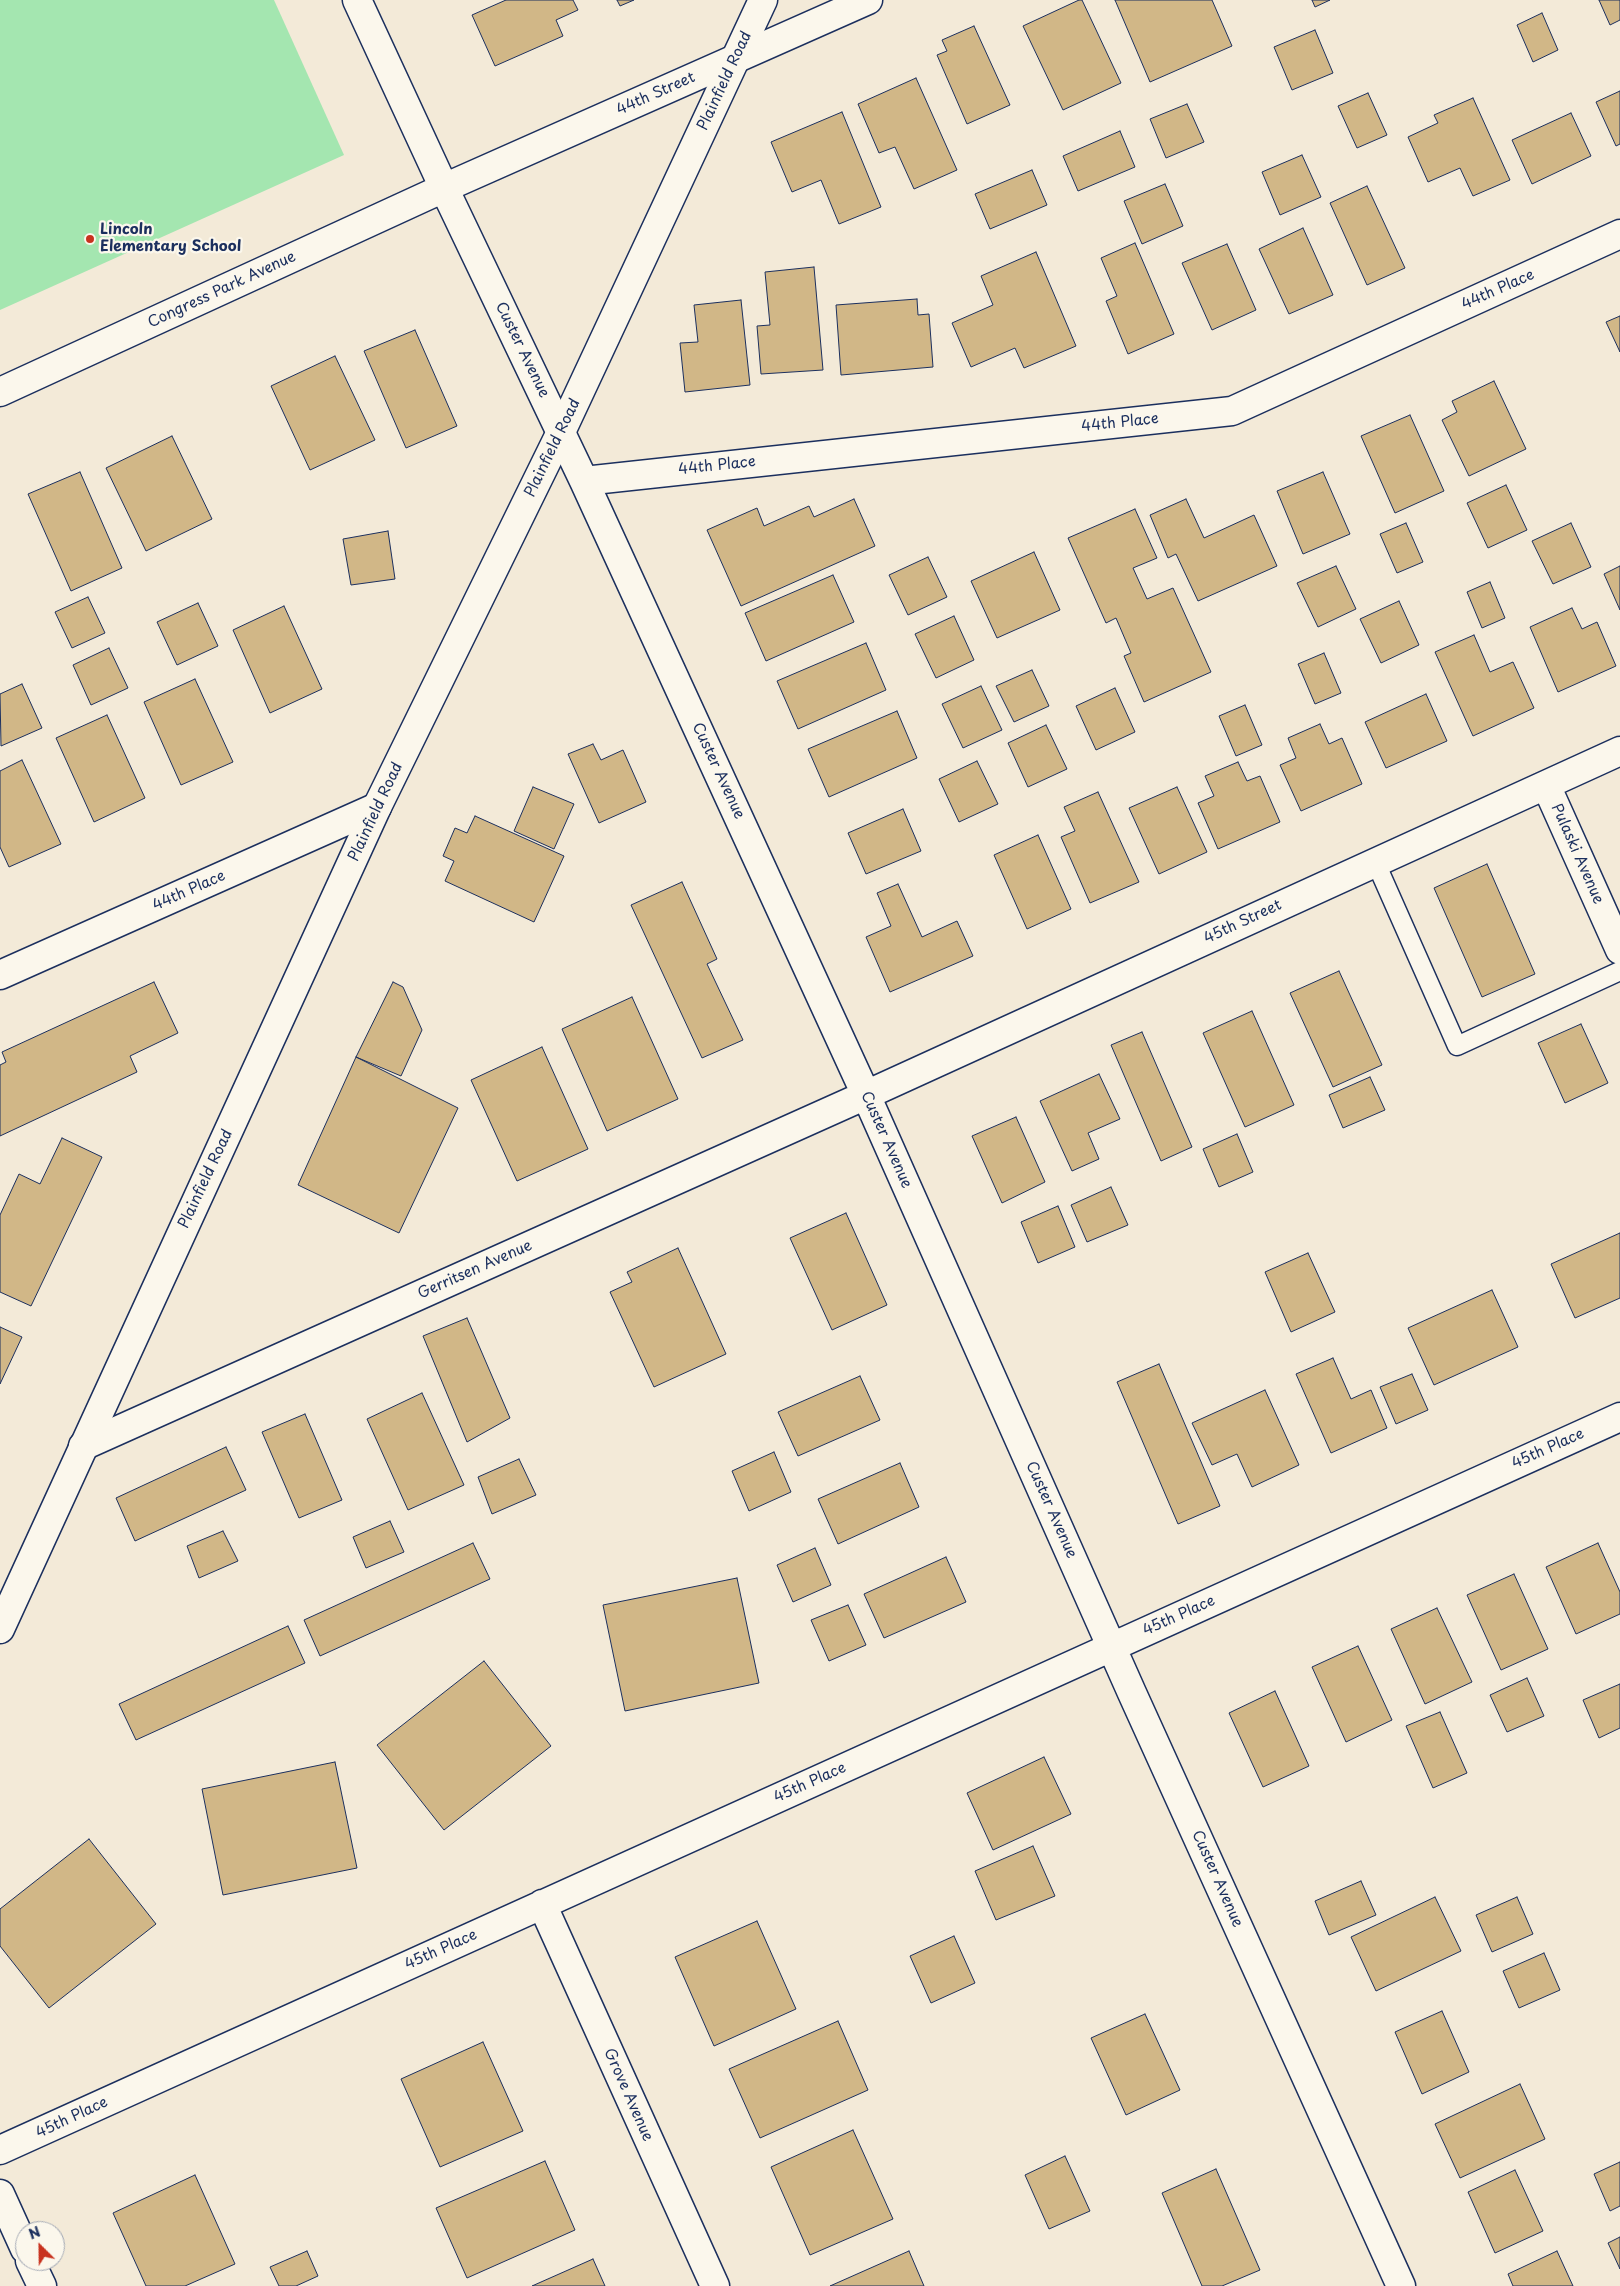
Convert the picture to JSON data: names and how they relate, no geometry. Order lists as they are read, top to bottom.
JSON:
{
  "streets": {
    "street": [
      "Plainfield Road",
      "44th Street",
      "Congress Park Avenue",
      "44th Place",
      "Custer Avenue",
      "Pulaski Avenue",
      "45th Street",
      "Gerritsen Avenue",
      "45th Place",
      "Grove Avenue"
    ]
  },
  "crossings": [
    ["Plainfield Road", "44th Street"],
    ["Plainfield Road", "44th Place"],
    ["Plainfield Road", "Custer Avenue"],
    ["Plainfield Road", "Gerritsen Avenue"],
    ["44th Street", "Congress Park Avenue"],
    ["44th Street", "Custer Avenue"],
    ["Congress Park Avenue", "Custer Avenue"],
    ["44th Place", "Custer Avenue"],
    ["Custer Avenue", "45th Street"],
    ["Custer Avenue", "Gerritsen Avenue"],
    ["Custer Avenue", "45th Place"],
    ["Pulaski Avenue", "45th Street"],
    ["45th Street", "Gerritsen Avenue"],
    ["45th Place", "Grove Avenue"]
  ],
  "places": ["Lincoln Elementary School"],
  "north": "top left"
}
